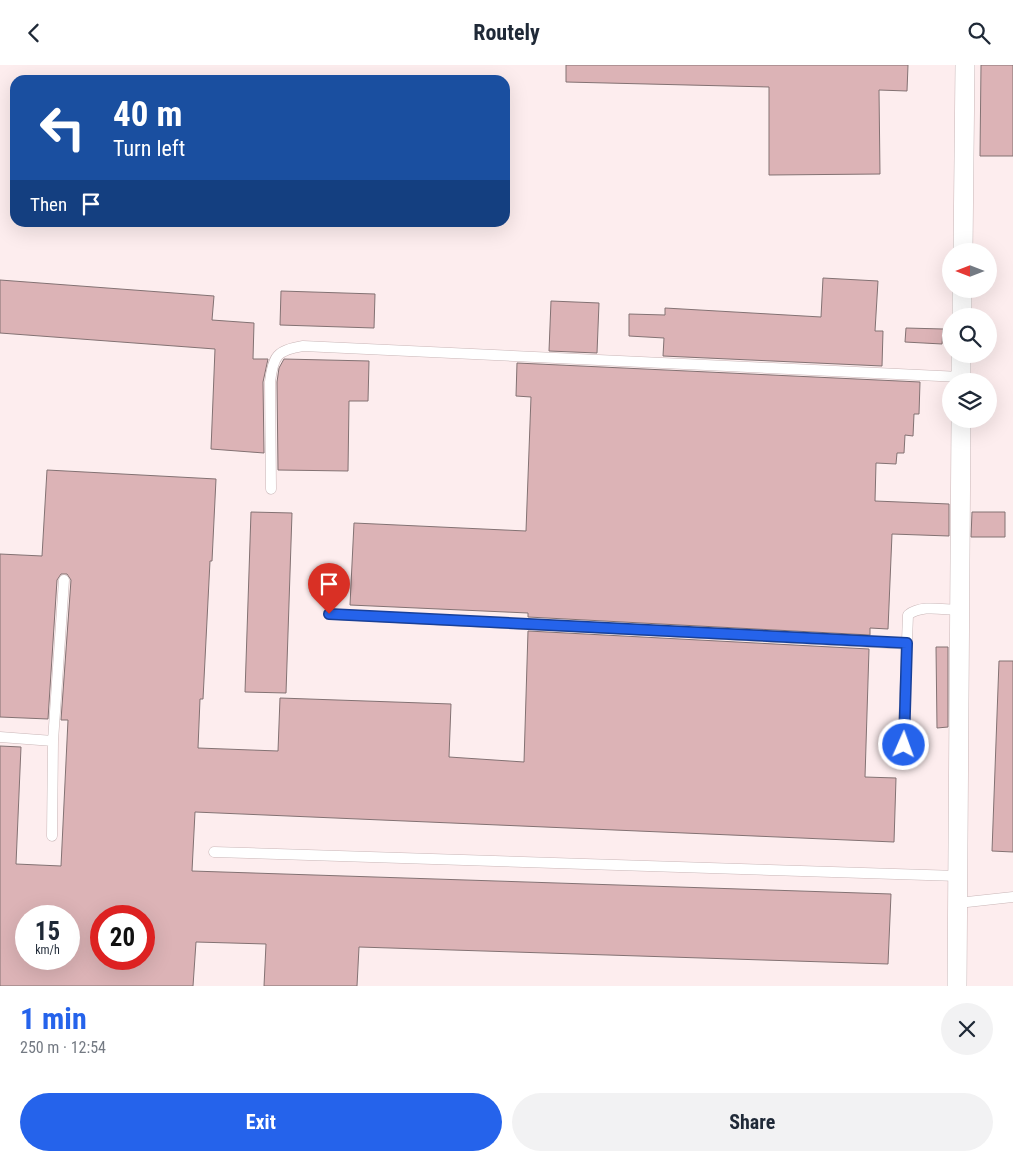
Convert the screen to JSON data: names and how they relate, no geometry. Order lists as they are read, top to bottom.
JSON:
{
  "north": "left",
  "page": {
    "header": "Routely",
    "turn": ["40 m", "Turn left"],
    "then": "Then",
    "speed": "15 km/h",
    "limit": "20",
    "heading": ["1 min", "250 m · 12:54"],
    "buttons": ["Exit", "Share"]
  }
}
